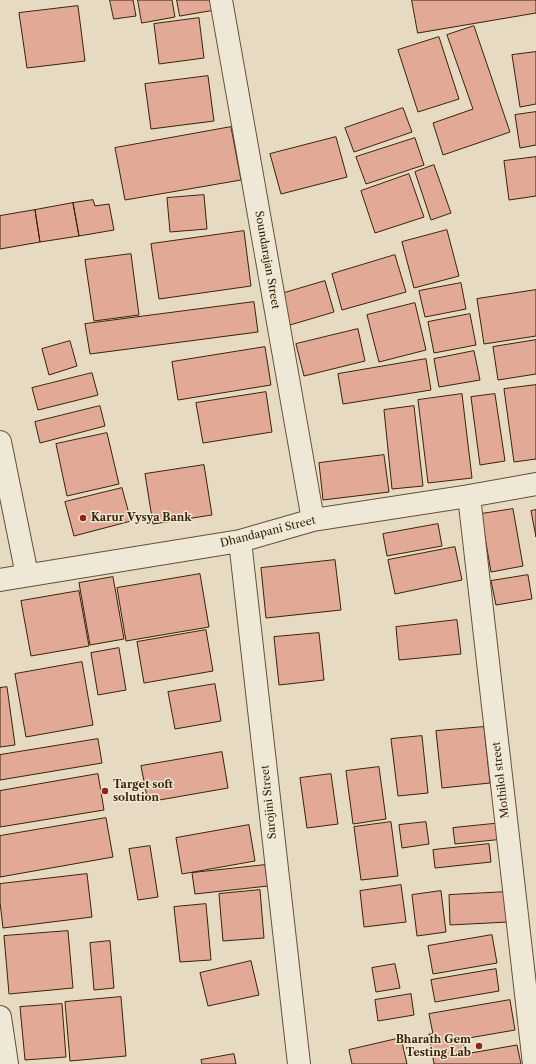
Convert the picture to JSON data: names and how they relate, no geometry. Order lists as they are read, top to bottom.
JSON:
{
  "streets": {
    "street": [
      "Soundarajan Street",
      "Dhandapani Street",
      "Mothilol street",
      "Sarojini Street"
    ]
  },
  "crossings": [
    ["Soundarajan Street", "Dhandapani Street"],
    ["Dhandapani Street", "Mothilol street"],
    ["Dhandapani Street", "Sarojini Street"]
  ],
  "places": ["Karur Vysya Bank", "Target soft solution", "Bharath Gem Testing Lab"]
}
